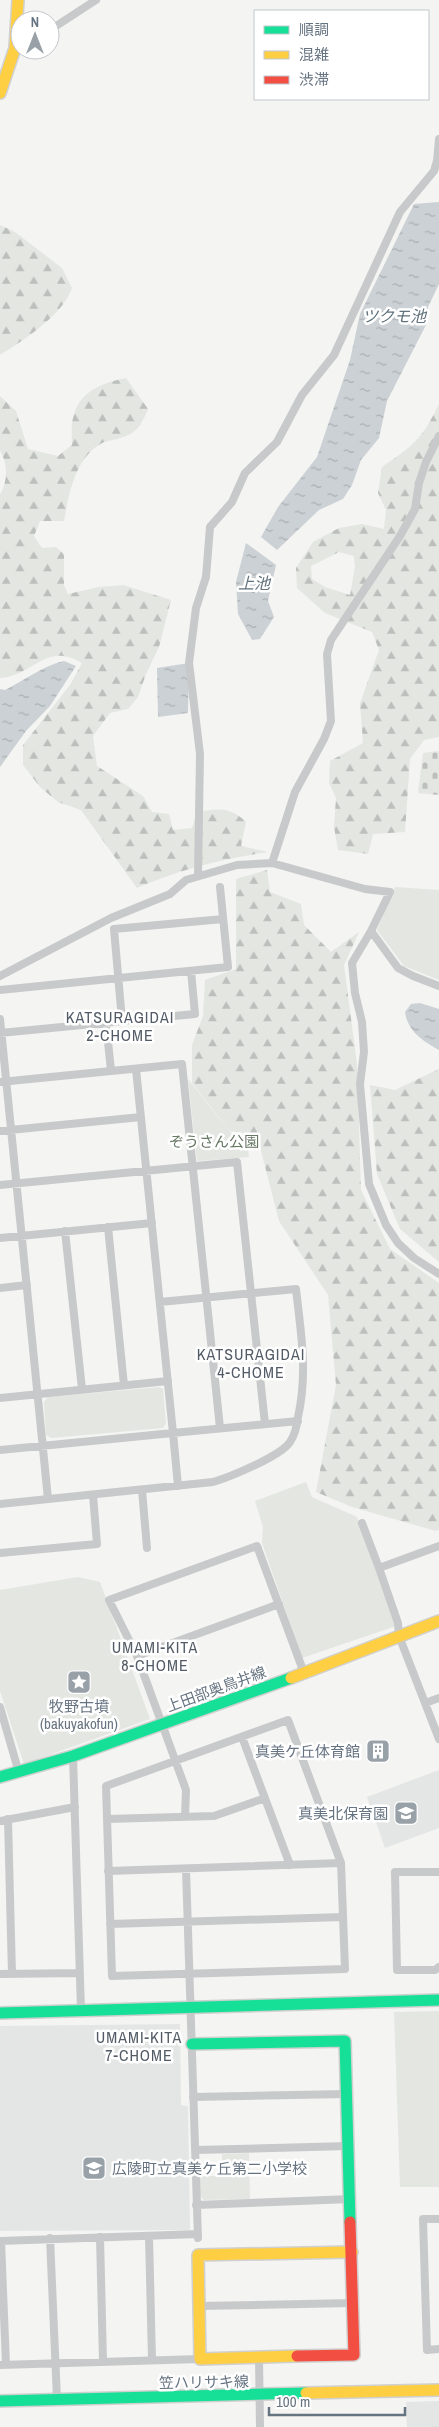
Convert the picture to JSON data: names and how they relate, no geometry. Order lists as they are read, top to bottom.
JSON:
{
  "streets": {
    "street": ["上田部奥鳥井線", "笠ハリサキ線"]
  },
  "districts": [
    "KATSURAGIDAI 2-CHOME",
    "KATSURAGIDAI 4-CHOME",
    "UMAMI-KITA 8-CHOME",
    "UMAMI-KITA 7-CHOME"
  ],
  "water": ["ツクモ池", "上池"],
  "parks": ["ぞうさん公園"],
  "places": {
    "place": ["牧野古墳 (bakuyakofun)"],
    "building": ["真美ケ丘体育館"],
    "school or university": ["真美北保育園", "広陵町立真美ケ丘第二小学校"]
  },
  "legend": ["順調", "混雑", "渋滞"],
  "scale_bar": "100 m",
  "north": "top"
}
